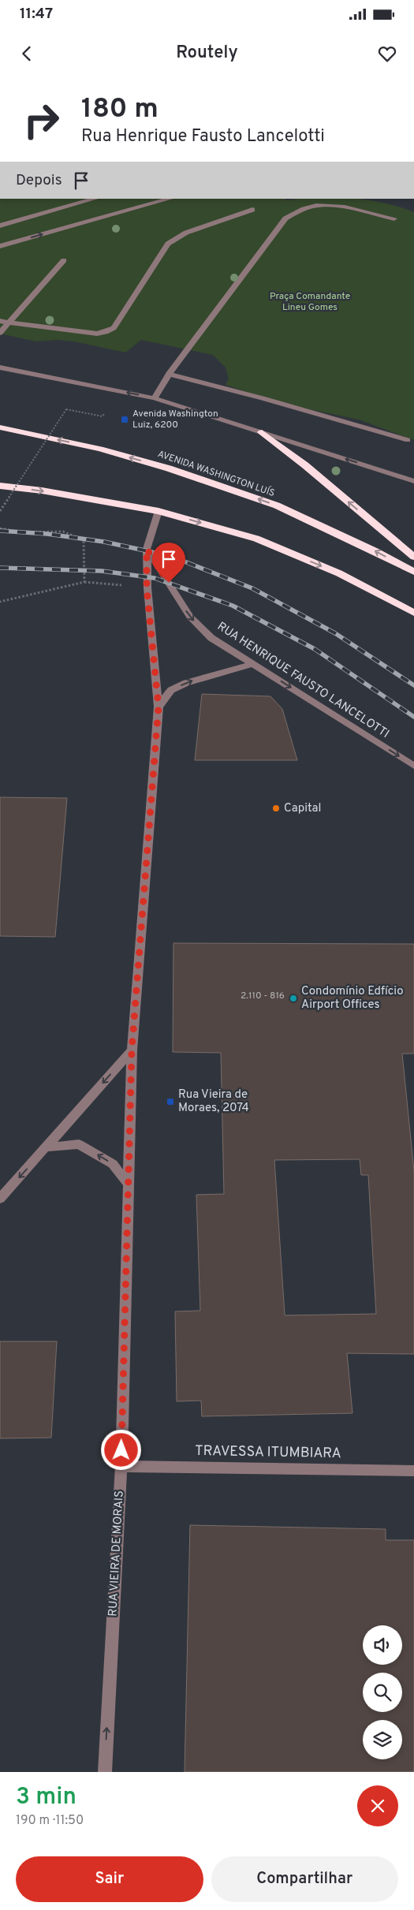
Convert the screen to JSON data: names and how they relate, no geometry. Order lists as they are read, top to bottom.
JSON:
{
  "streets": {
    "highway": ["AVENIDA WASHINGTON LUÍS"],
    "street": ["RUA HENRIQUE FAUSTO LANCELOTTI", "TRAVESSA ITUMBIARA", "RUA VIEIRA DE MORAIS"]
  },
  "crossings": [
    ["RUA HENRIQUE FAUSTO LANCELOTTI", "RUA VIEIRA DE MORAIS"],
    ["TRAVESSA ITUMBIARA", "RUA VIEIRA DE MORAIS"]
  ],
  "one_way": ["RUA HENRIQUE FAUSTO LANCELOTTI"],
  "parks": ["Praça Comandante Lineu Gomes"],
  "places": {
    "transit": ["Avenida Washington Luiz, 6200", "Rua Vieira de Moraes, 2074"],
    "other": ["Capital", "Condomínio Edfício Airport Offices"]
  },
  "house_numbers": ["2.110 - 816"],
  "page": {
    "status": "11:47",
    "header": "Routely",
    "turn": ["180 m", "Rua Henrique Fausto Lancelotti"],
    "then": "Depois",
    "heading": ["3 min", "190 m · 11:50"],
    "buttons": ["Sair", "Compartilhar"]
  }
}
